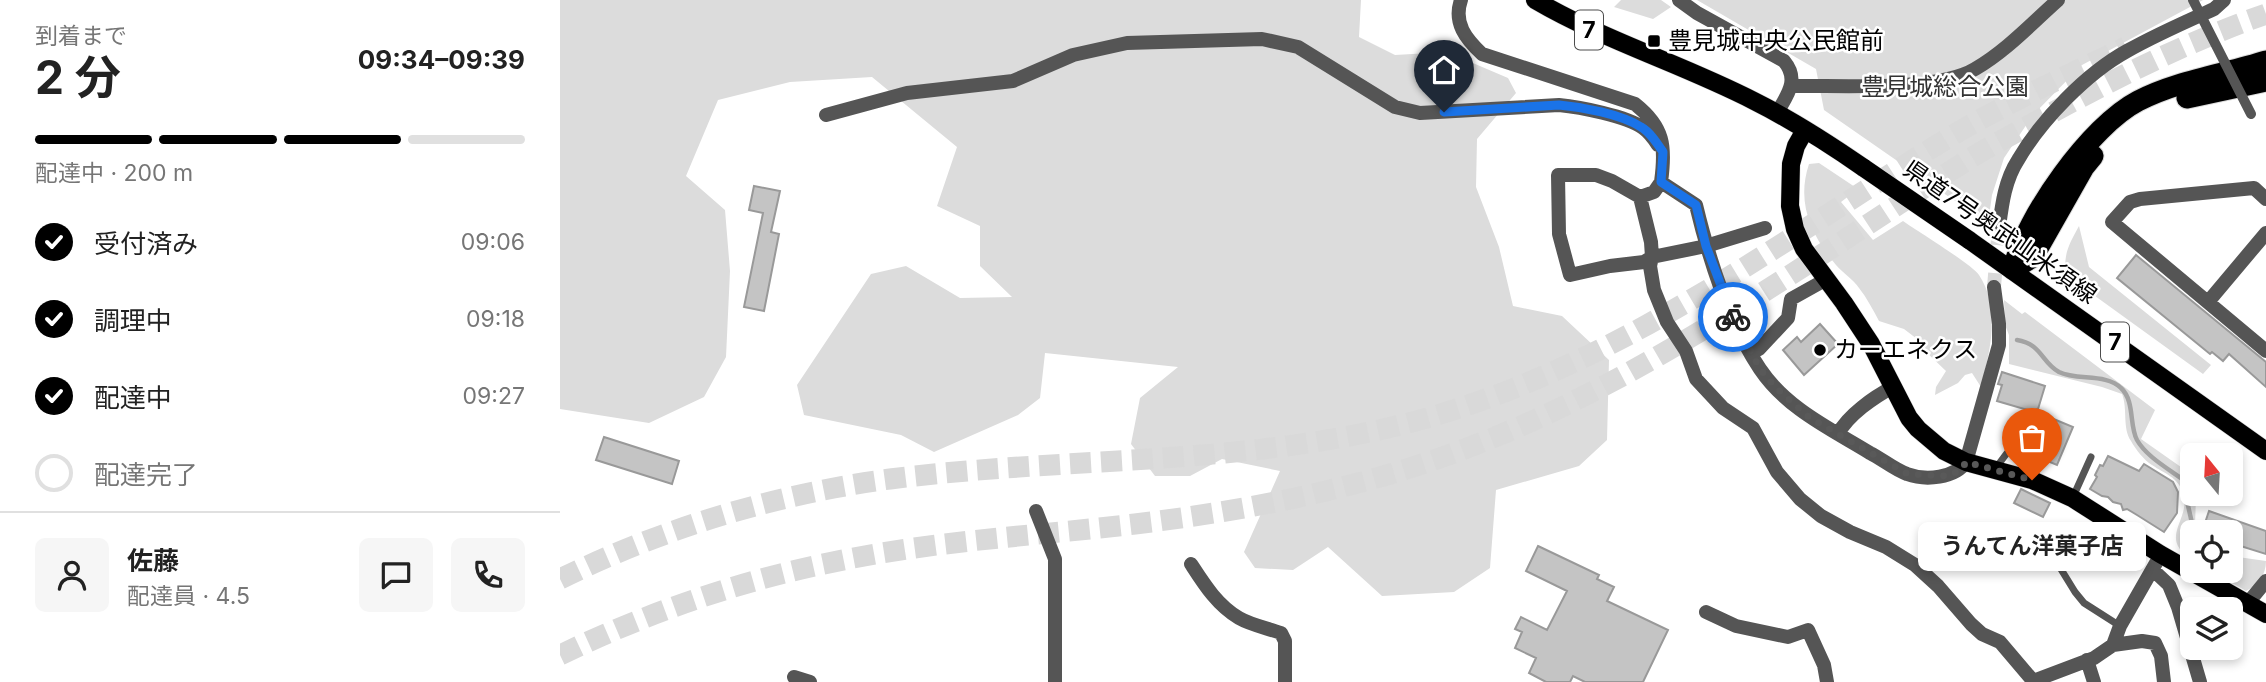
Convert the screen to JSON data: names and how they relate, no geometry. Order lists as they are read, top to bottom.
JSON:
{
  "streets": {
    "main road": ["7", "県道7号奥武山米須線"]
  },
  "parks": ["豊見城総合公園"],
  "places": {
    "transit": ["豊見城中央公民館前"],
    "other": ["カーエネクス", "うんてん洋菓子店"]
  },
  "north": "top",
  "page": {
    "heading": ["2 分", "到着まで", "09:34–09:39"],
    "panel": ["佐藤", "配達員 · 4.5"],
    "bar": "配達中 · 200 m",
    "list": [
      ["受付済み", "09:06"],
      ["調理中", "09:18"],
      ["配達中", "09:27"],
      "配達完了"
    ],
    "bubble": "うんてん洋菓子店"
  }
}
